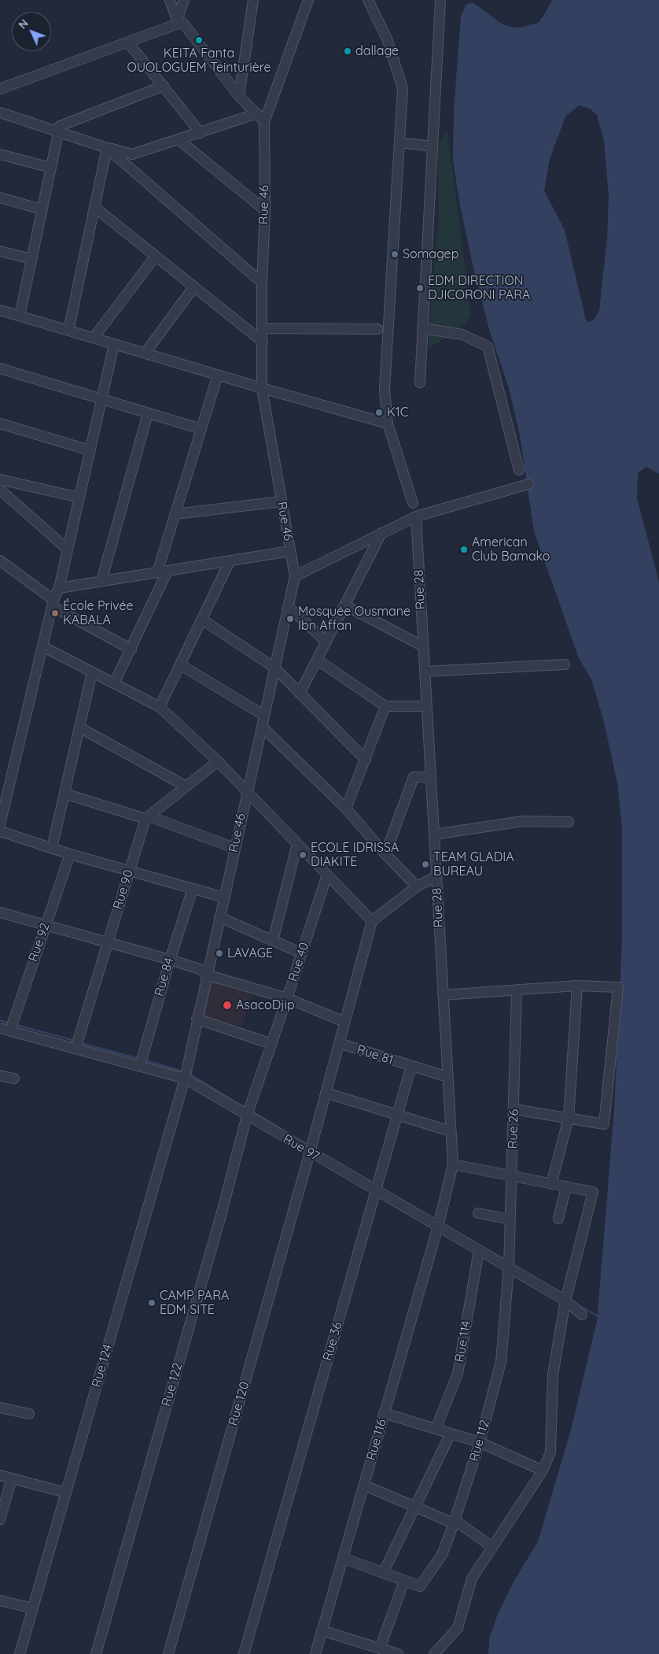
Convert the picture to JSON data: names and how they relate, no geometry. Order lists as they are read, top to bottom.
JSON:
{
  "streets": {
    "street": [
      "Rue 46",
      "Rue 28",
      "Rue 90",
      "Rue 92",
      "Rue 40",
      "Rue 84",
      "Rue 81",
      "Rue 26",
      "Rue 97",
      "Rue 36",
      "Rue 114",
      "Rue 124",
      "Rue 122",
      "Rue 120",
      "Rue 116",
      "Rue 112"
    ]
  },
  "crossings": [
    ["Rue 46", "Rue 97"],
    ["Rue 46", "Rue 124"],
    ["Rue 28", "Rue 97"],
    ["Rue 28", "Rue 116"],
    ["Rue 90", "Rue 97"],
    ["Rue 92", "Rue 97"],
    ["Rue 40", "Rue 97"],
    ["Rue 40", "Rue 122"],
    ["Rue 84", "Rue 97"],
    ["Rue 81", "Rue 36"],
    ["Rue 81", "Rue 120"],
    ["Rue 26", "Rue 97"],
    ["Rue 26", "Rue 112"],
    ["Rue 97", "Rue 36"],
    ["Rue 97", "Rue 114"],
    ["Rue 97", "Rue 124"],
    ["Rue 97", "Rue 122"],
    ["Rue 97", "Rue 120"],
    ["Rue 97", "Rue 116"],
    ["Rue 97", "Rue 112"],
    ["Rue 116", "Rue 112"]
  ],
  "places": [
    "KEITA Fanta OUOLOGUEM Teinturière",
    "dallage",
    "Somagep",
    "EDM DIRECTION DJICORONI PARA",
    "K1C",
    "American Club Bamako",
    "École Privée KABALA",
    "Mosquée Ousmane Ibn Affan",
    "ECOLE IDRISSA DIAKITE",
    "TEAM GLADIA BUREAU",
    "LAVAGE",
    "AsacoDjip",
    "CAMP PARA EDM SITE"
  ],
  "north": "top left"
}
